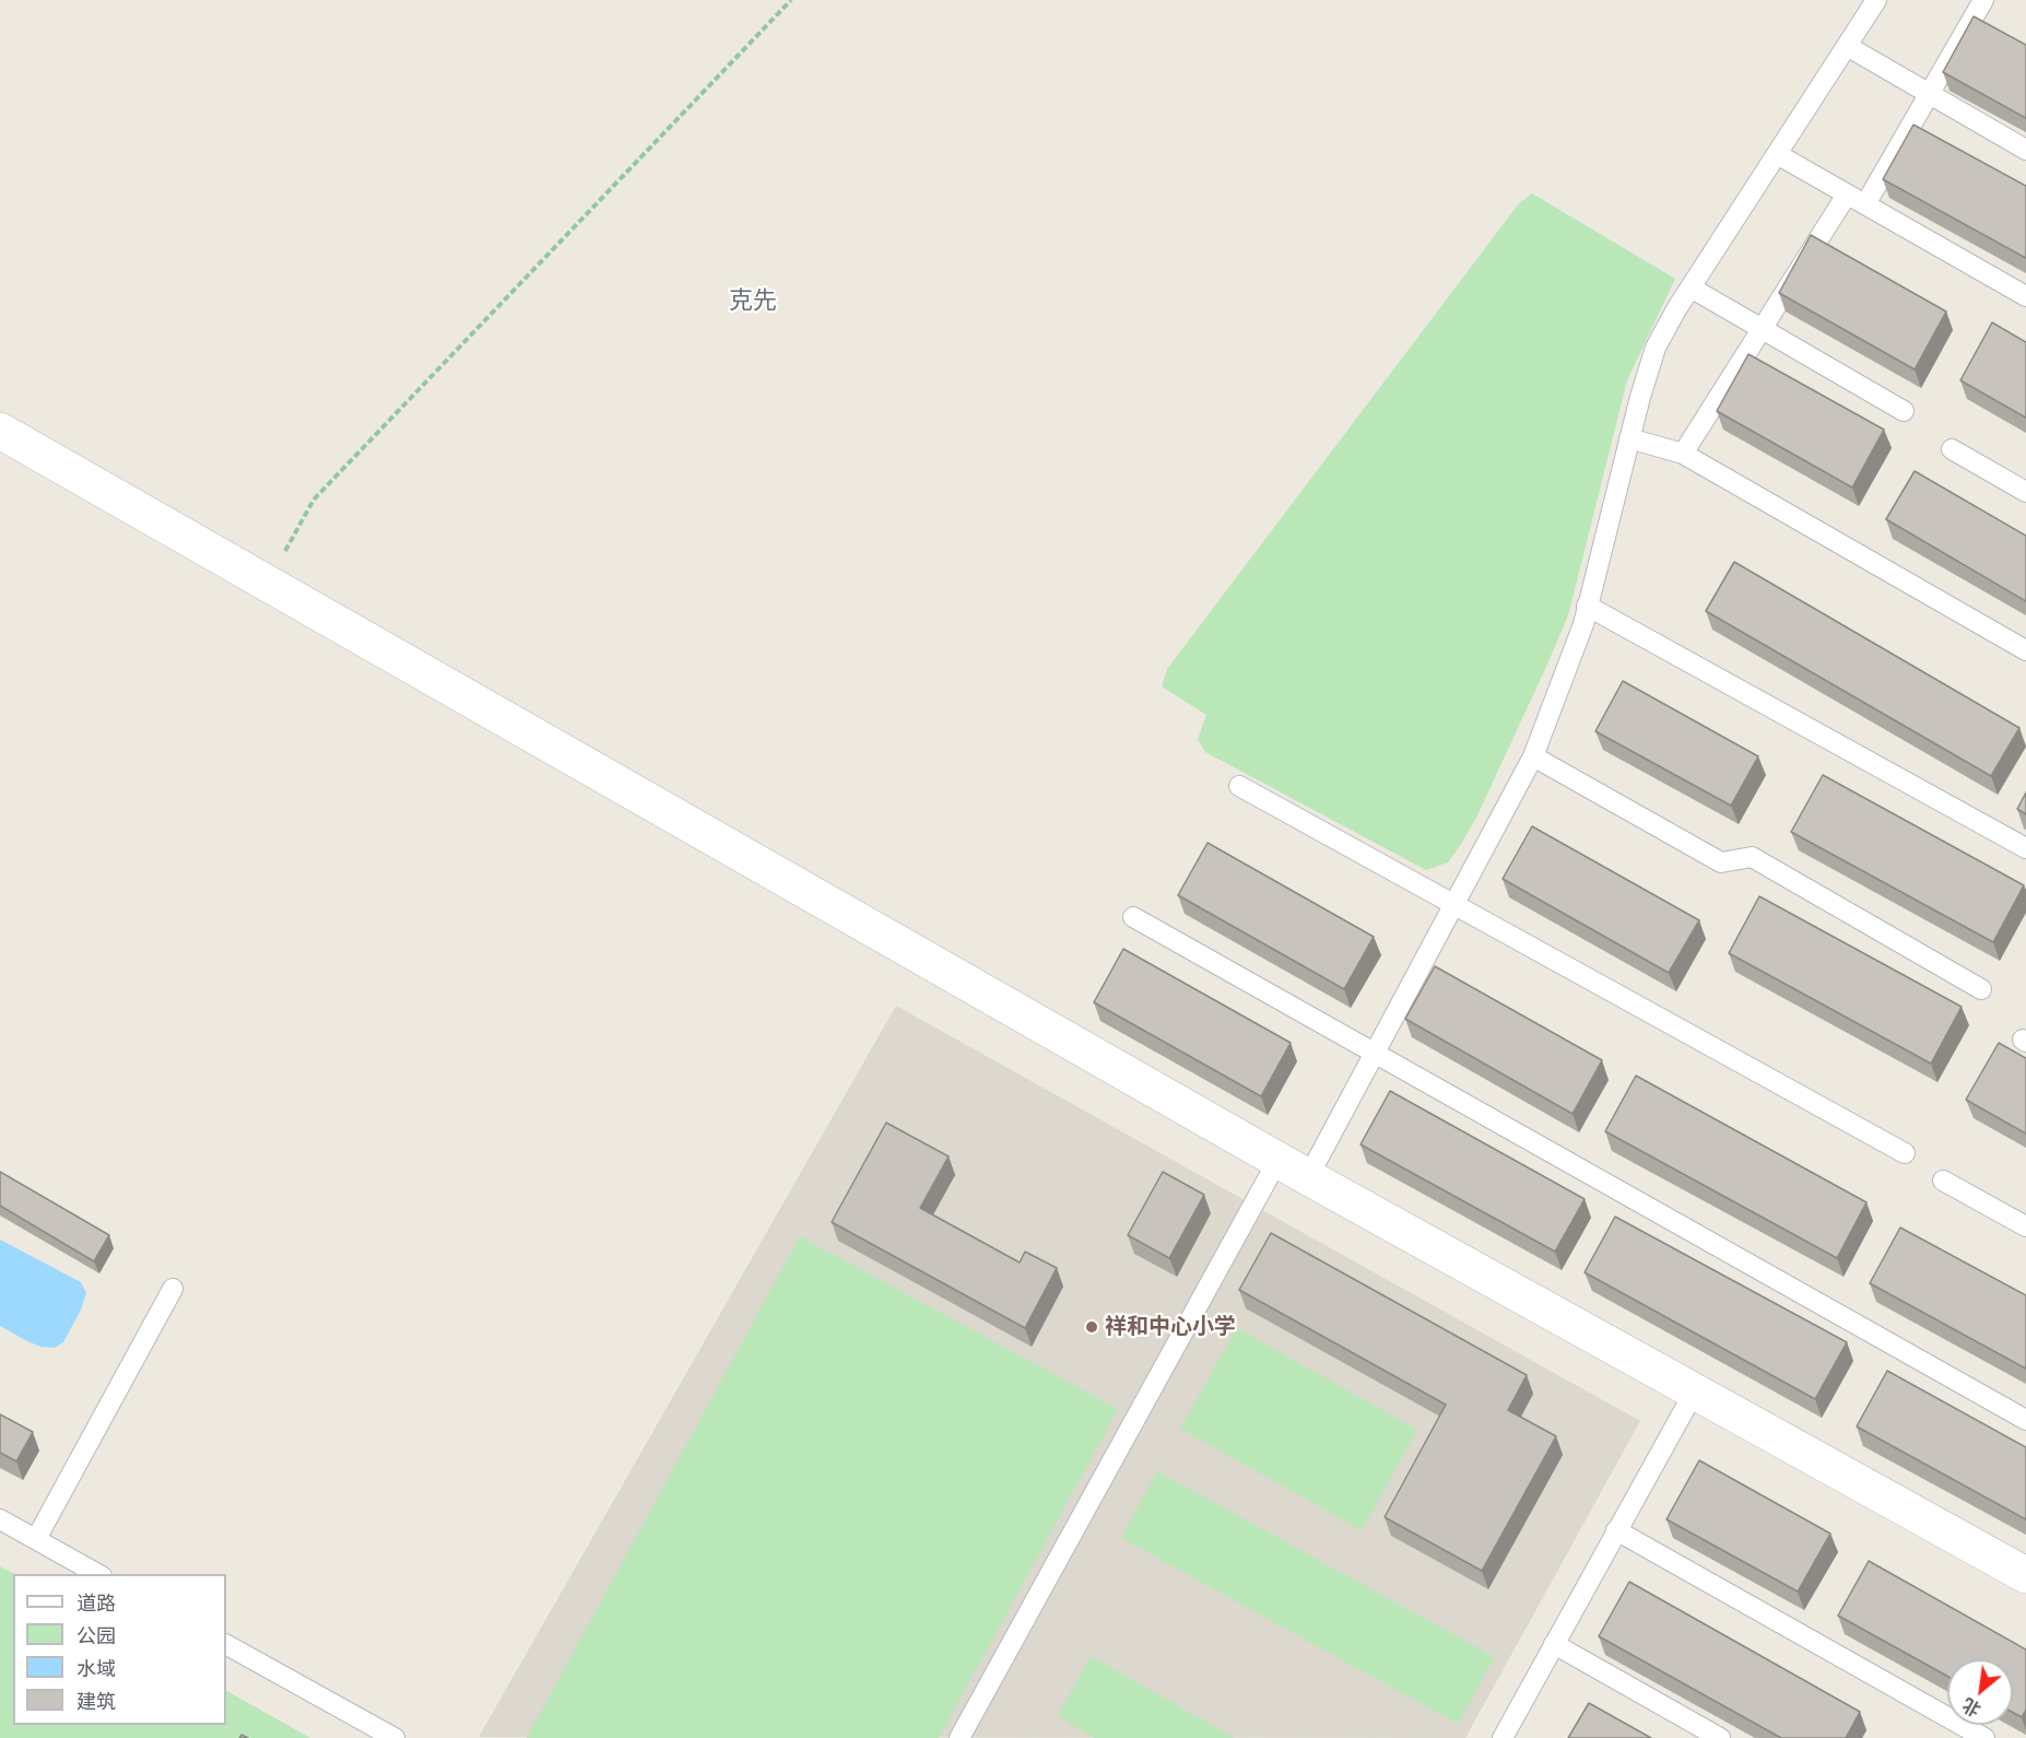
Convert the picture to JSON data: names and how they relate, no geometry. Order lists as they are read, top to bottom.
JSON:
{
  "districts": ["克先"],
  "places": ["祥和中心小学"],
  "legend": [
    "道路",
    "公园",
    "水域",
    "建筑"
  ],
  "north": "bottom left"
}
